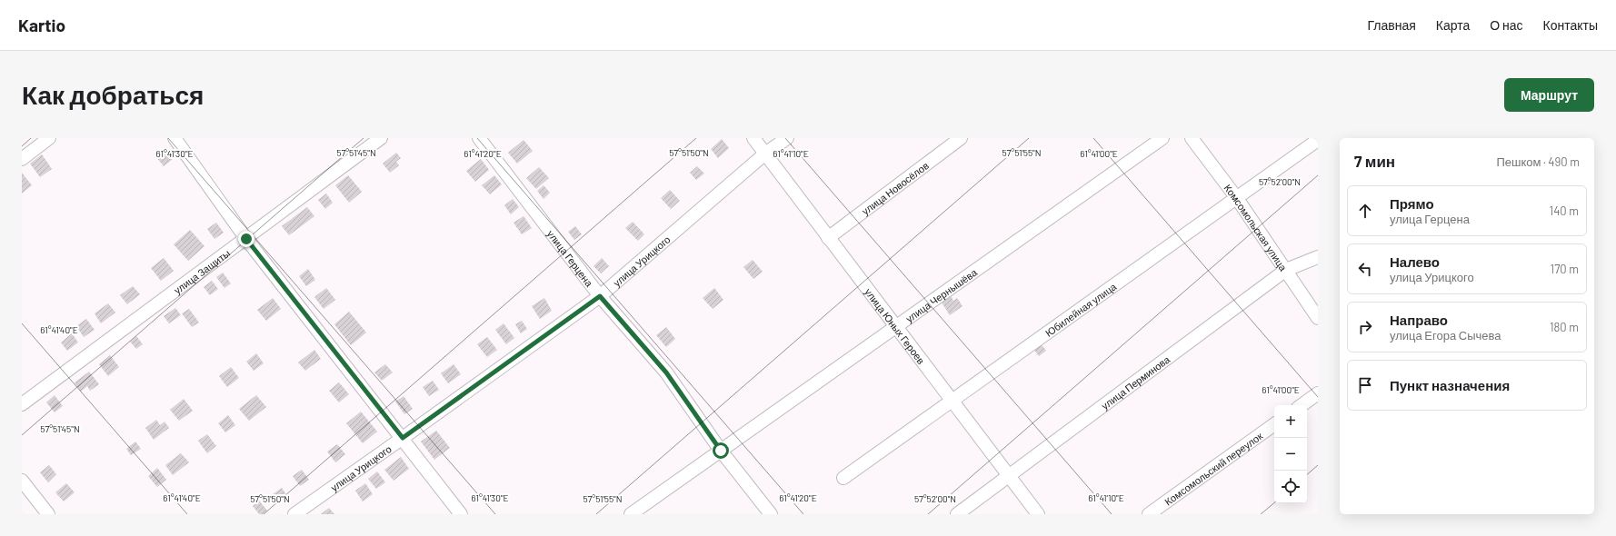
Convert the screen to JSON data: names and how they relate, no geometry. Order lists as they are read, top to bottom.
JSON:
{
  "streets": {
    "street": [
      "улица Новосёлов",
      "Комсомольская улица",
      "улица Герцена",
      "улица Урицкого",
      "улица Защиты",
      "улица Чернышёва",
      "Юбилейная улица",
      "улица Юных Героев",
      "улица Перминова",
      "Комсомольский переулок"
    ]
  },
  "crossings": [
    ["улица Новосёлов", "улица Юных Героев"],
    ["Комсомольская улица", "Юбилейная улица"],
    ["Комсомольская улица", "улица Перминова"],
    ["улица Герцена", "улица Урицкого"],
    ["улица Герцена", "улица Чернышёва"],
    ["улица Урицкого", "улица Юных Героев"],
    ["улица Чернышёва", "улица Юных Героев"],
    ["Юбилейная улица", "улица Юных Героев"],
    ["улица Юных Героев", "улица Перминова"]
  ],
  "page": {
    "header": "Kartio",
    "nav": [
      "Главная",
      "Карта",
      "О нас",
      "Контакты"
    ],
    "buttons": "Маршрут",
    "title": "Как добраться",
    "heading": ["7 мин", "Пешком · 490 m"],
    "list": [
      ["Прямо", "улица Герцена", "140 m"],
      ["Налево", "улица Урицкого", "170 m"],
      ["Направо", "улица Егора Сычева", "180 m"],
      "Пункт назначения"
    ],
    "map_buttons": ["+", "−"]
  },
  "coordinates": [
    "57°51'45\"N",
    "57°51'50\"N",
    "57°51'55\"N",
    "61°41'30\"E",
    "61°41'10\"E",
    "61°41'00\"E",
    "61°41'20\"E",
    "57°52'00\"N",
    "61°41'40\"E"
  ]
}
